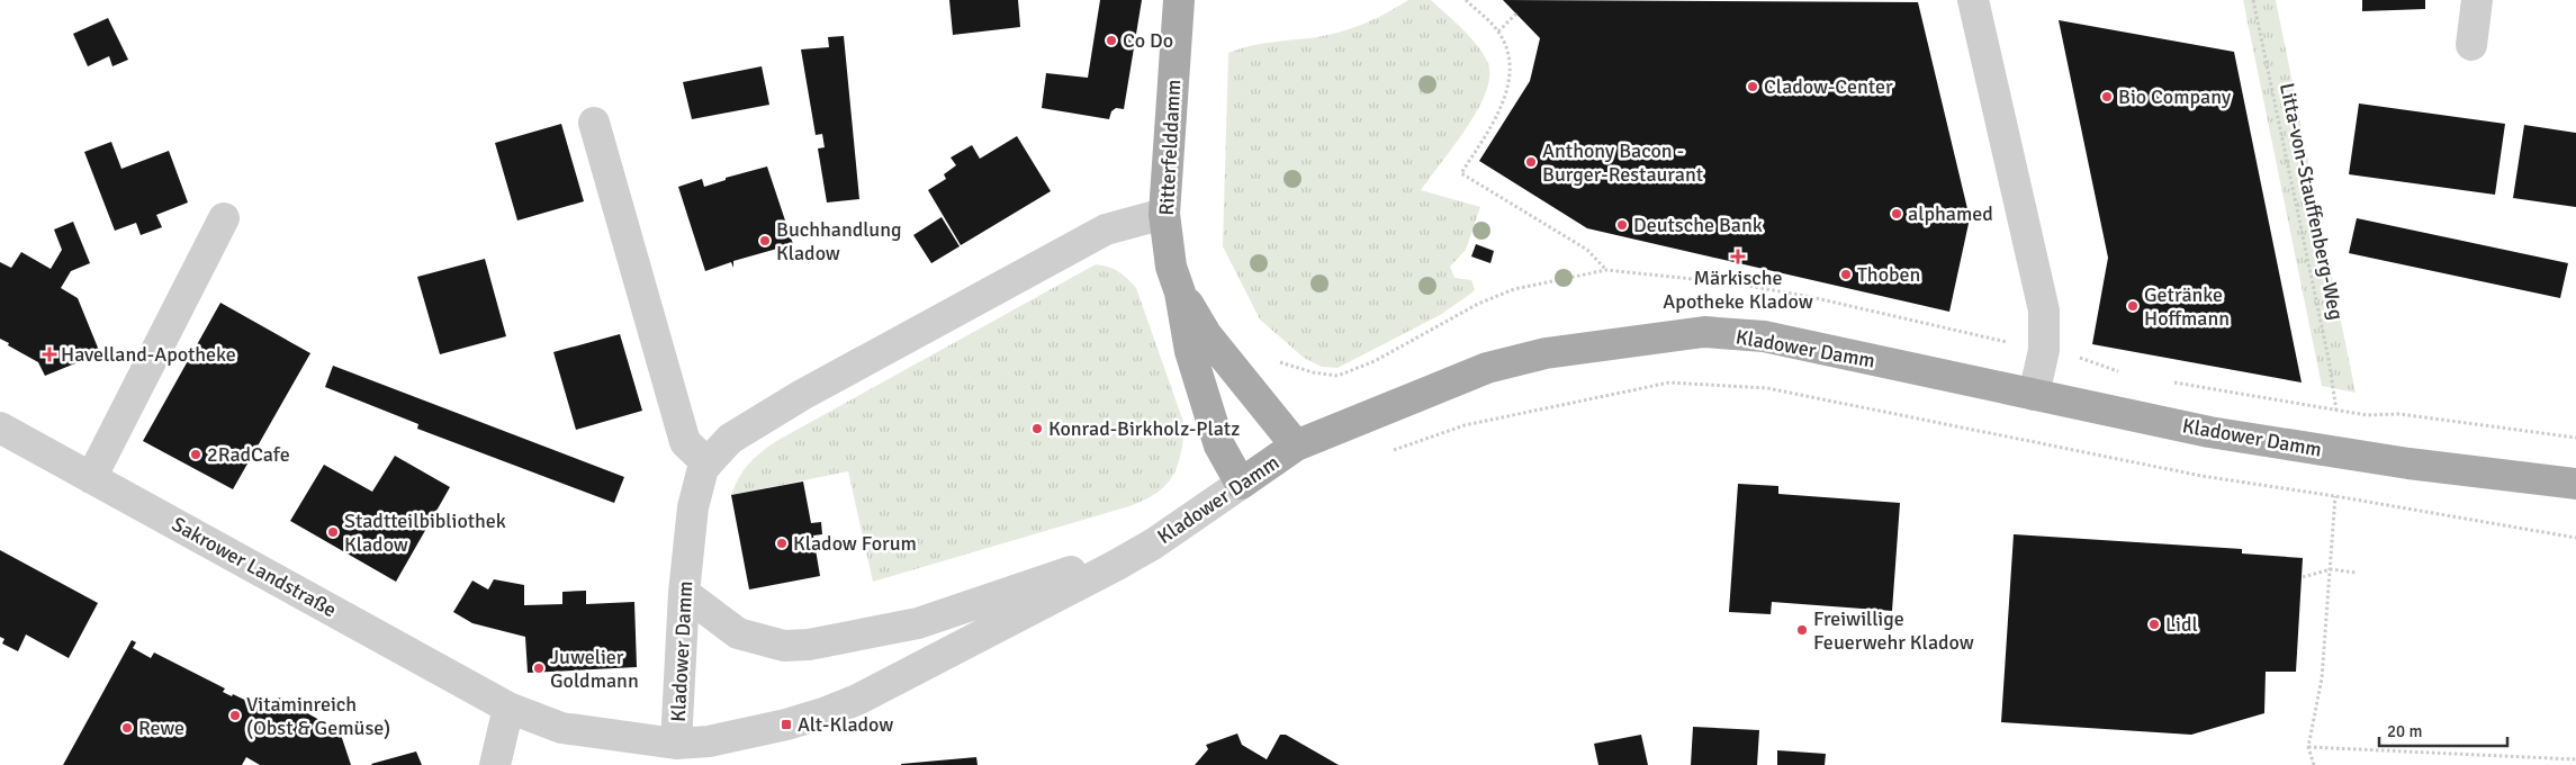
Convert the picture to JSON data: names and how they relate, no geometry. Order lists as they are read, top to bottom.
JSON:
{
  "streets": {
    "main road": ["Ritterfelddamm", "Kladower Damm"],
    "street": ["Sakrower Landstraße"],
    "path": ["Litta-von-Stauffenberg-Weg"]
  },
  "crossings": [
    ["Ritterfelddamm", "Kladower Damm"]
  ],
  "places": {
    "other": [
      "Co Do",
      "Cladow-Center",
      "Bio Company",
      "Anthony Bacon - Burger-Restaurant",
      "alphamed",
      "Deutsche Bank",
      "Buchhandlung Kladow",
      "Thoben",
      "Getränke Hoffmann",
      "Konrad-Birkholz-Platz",
      "2RadCafe",
      "Stadtteilbibliothek Kladow",
      "Kladow Forum",
      "Lidl",
      "Freiwillige Feuerwehr Kladow",
      "Juwelier Goldmann",
      "Vitaminreich (Obst & Gemüse)",
      "Rewe"
    ],
    "health": ["Märkische Apotheke Kladow", "Havelland-Apotheke"],
    "transit": ["Alt-Kladow"]
  },
  "scale_bar": "20 m"
}
